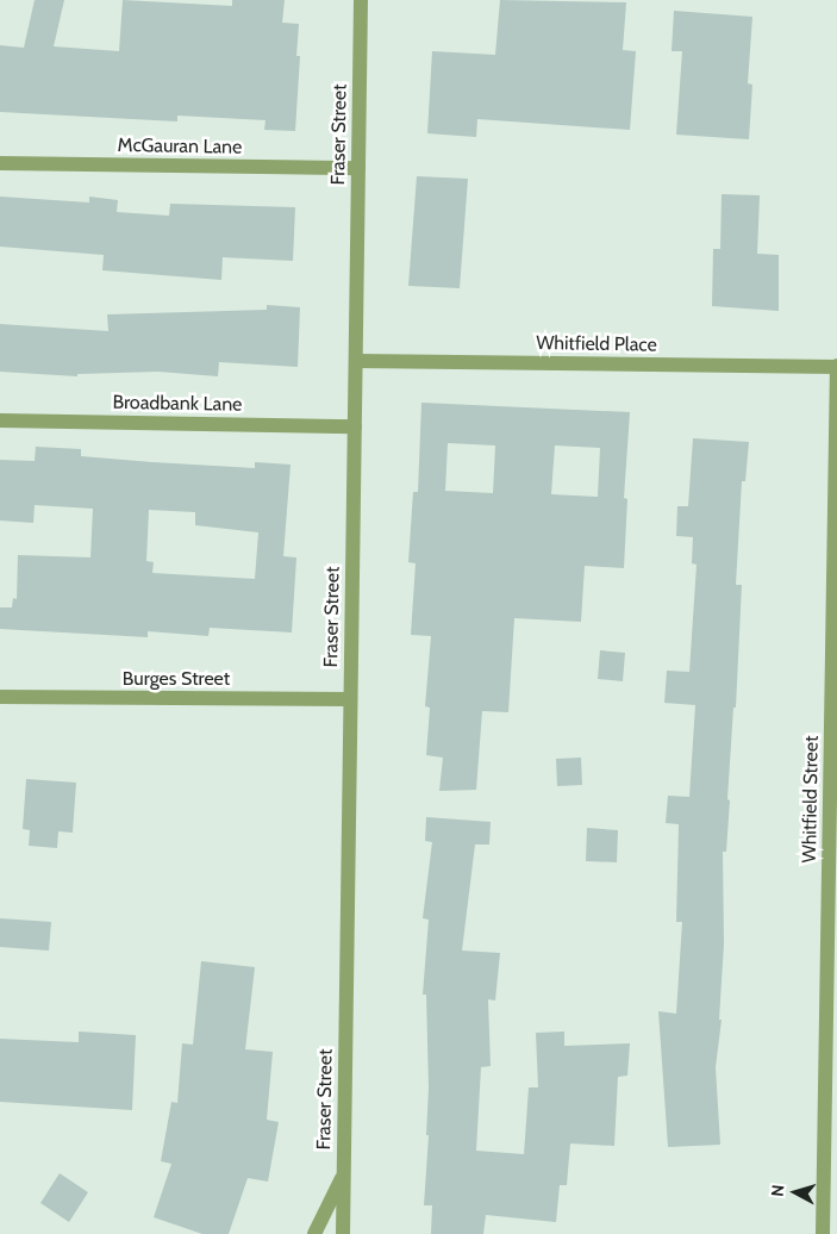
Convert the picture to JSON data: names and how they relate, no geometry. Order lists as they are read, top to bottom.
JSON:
{
  "streets": {
    "street": [
      "Fraser Street",
      "McGauran Lane",
      "Whitfield Place",
      "Broadbank Lane",
      "Burges Street",
      "Whitfield Street"
    ]
  },
  "crossings": [
    ["Fraser Street", "McGauran Lane"],
    ["Fraser Street", "Whitfield Place"],
    ["Fraser Street", "Broadbank Lane"],
    ["Fraser Street", "Burges Street"],
    ["Whitfield Place", "Whitfield Street"]
  ],
  "north": "left"
}
